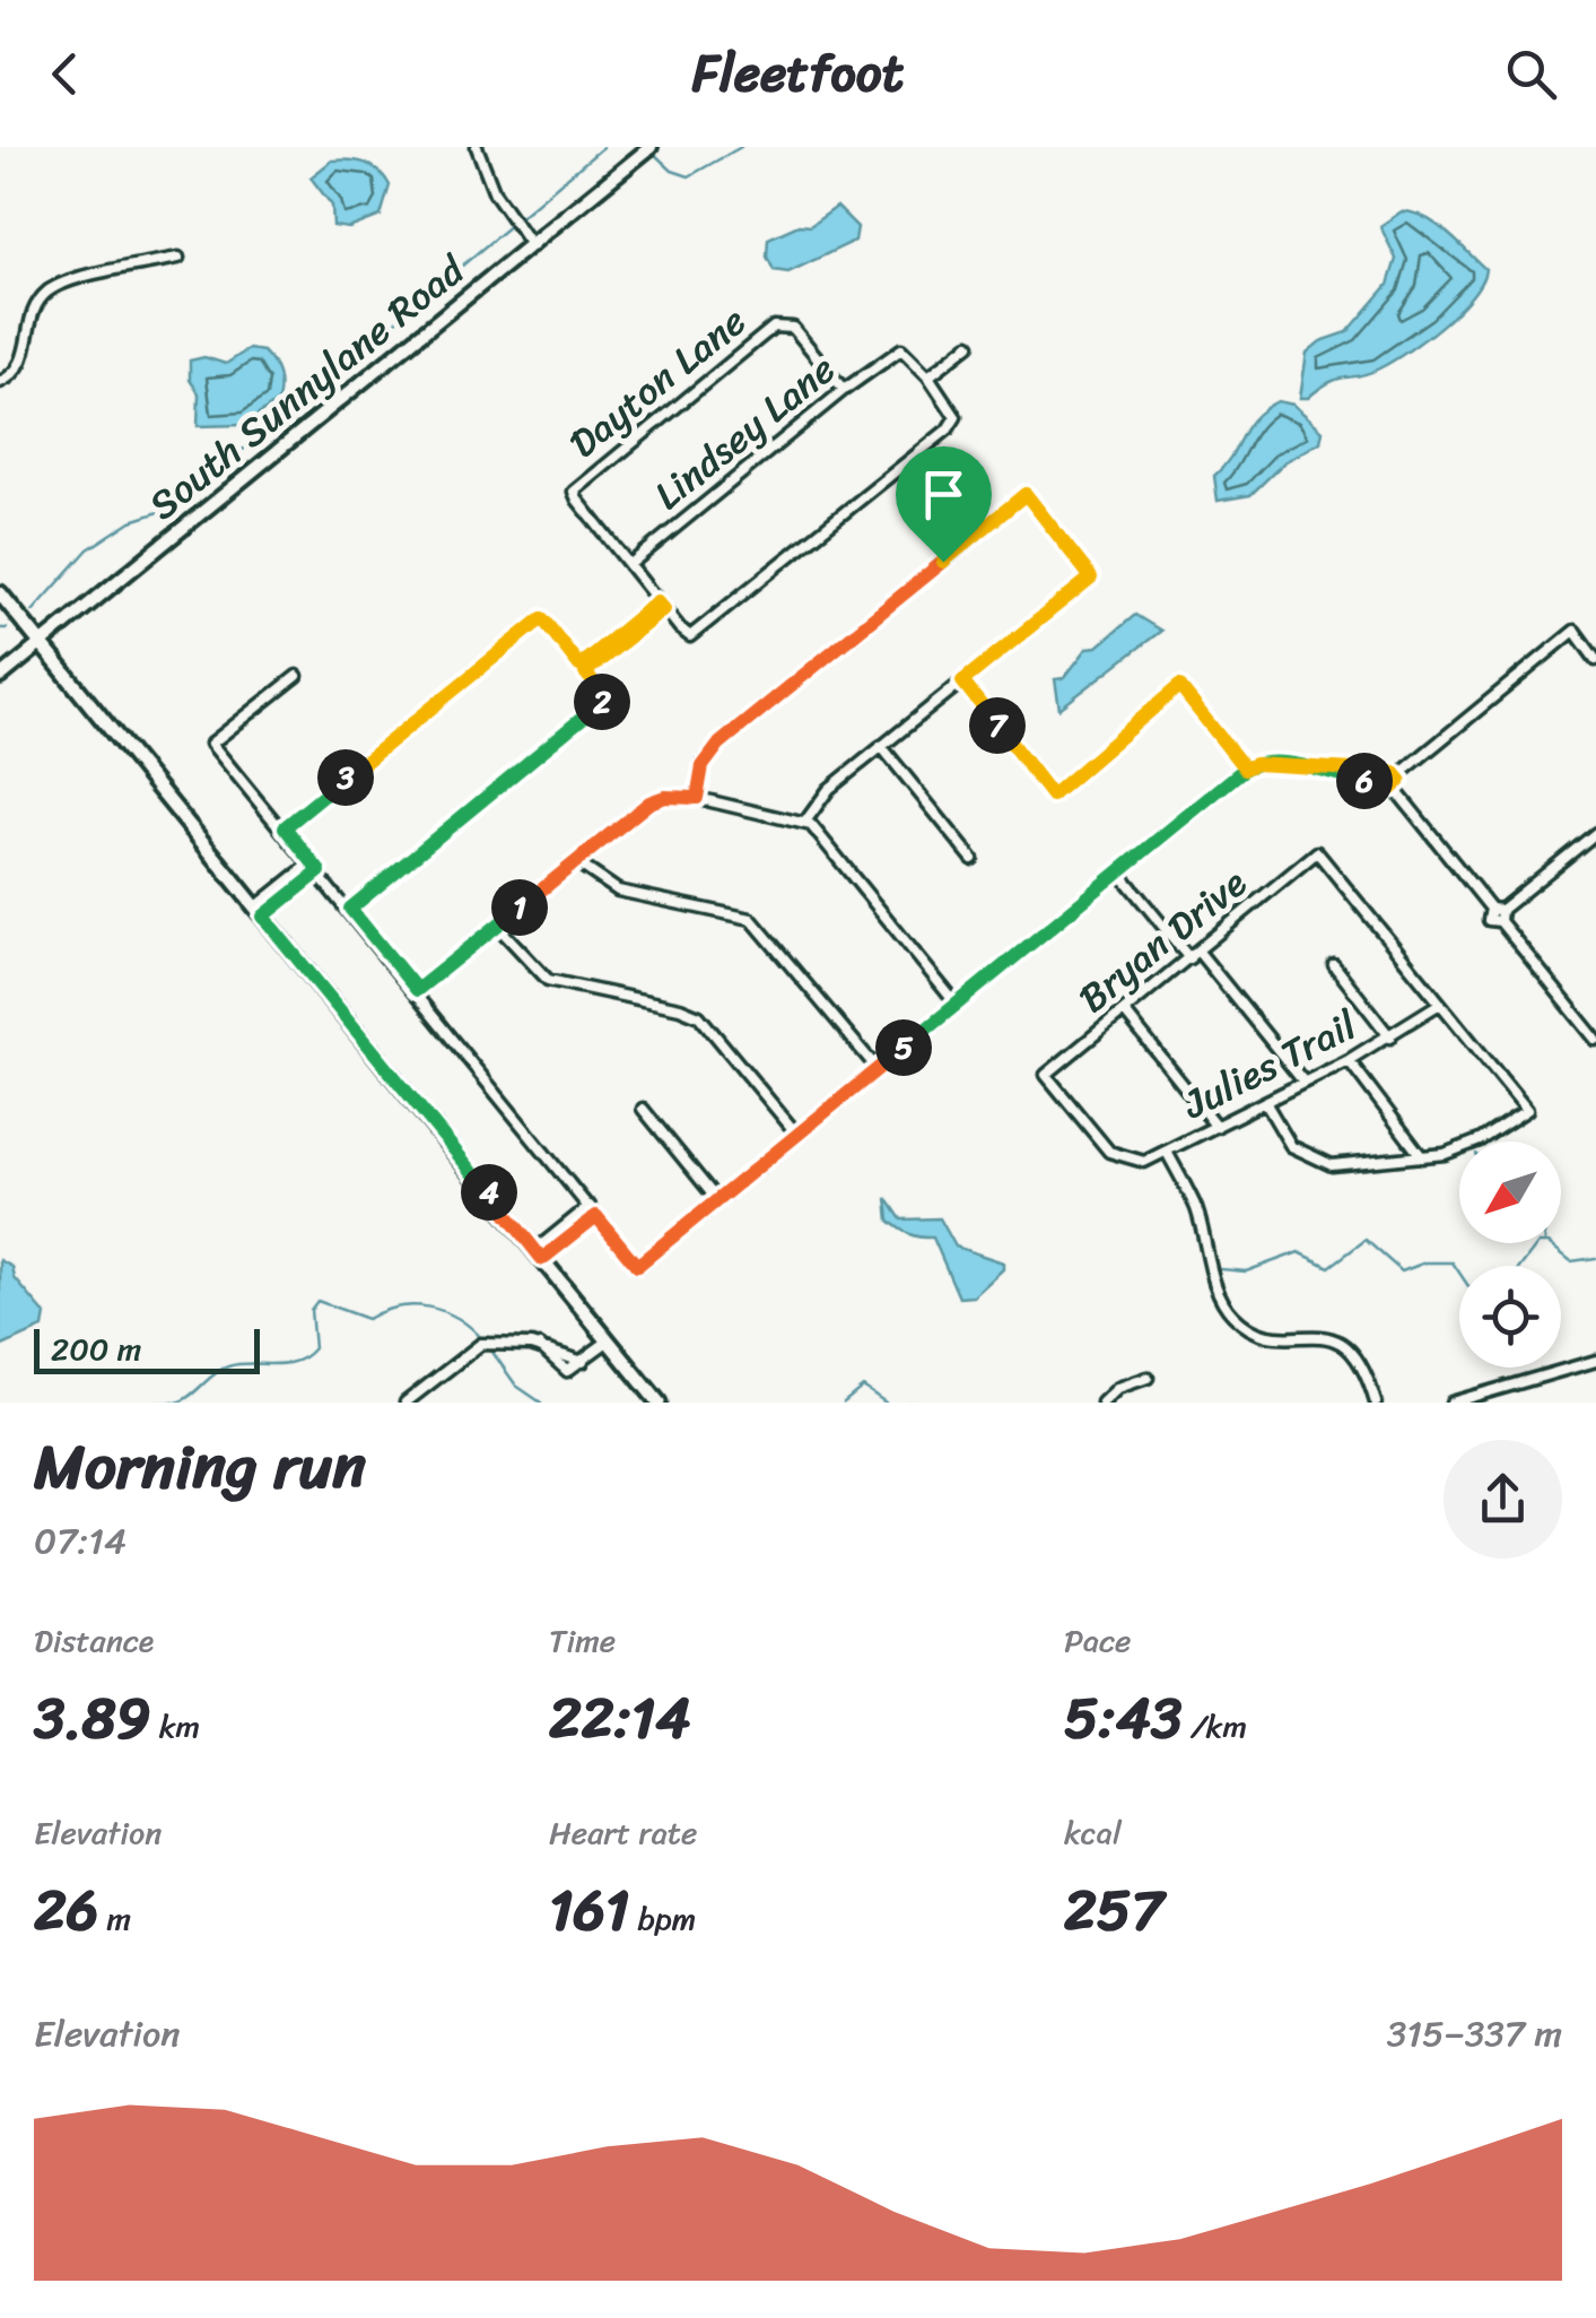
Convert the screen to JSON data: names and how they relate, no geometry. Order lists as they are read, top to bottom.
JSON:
{
  "streets": {
    "street": [
      "Dayton Lane",
      "South Sunnylane Road",
      "Lindsey Lane",
      "Bryan Drive",
      "Julies Trail"
    ]
  },
  "crossings": [
    ["Dayton Lane", "Lindsey Lane"],
    ["Bryan Drive", "Julies Trail"]
  ],
  "scale_bar": "200 m",
  "north": "bottom left",
  "page": {
    "header": "Fleetfoot",
    "pins": [
      "2",
      "7",
      "3",
      "6",
      "1",
      "5",
      "4"
    ],
    "scale": "200 m",
    "heading": ["Morning run", "07:14"],
    "stats": [
      ["Distance", "3.89 km"],
      ["Time", "22:14"],
      ["Pace", "5:43 /km"],
      ["Elevation", "26 m"],
      ["Heart rate", "161 bpm"],
      ["kcal", "257"]
    ],
    "chart": ["Elevation", "315–337 m"]
  }
}
